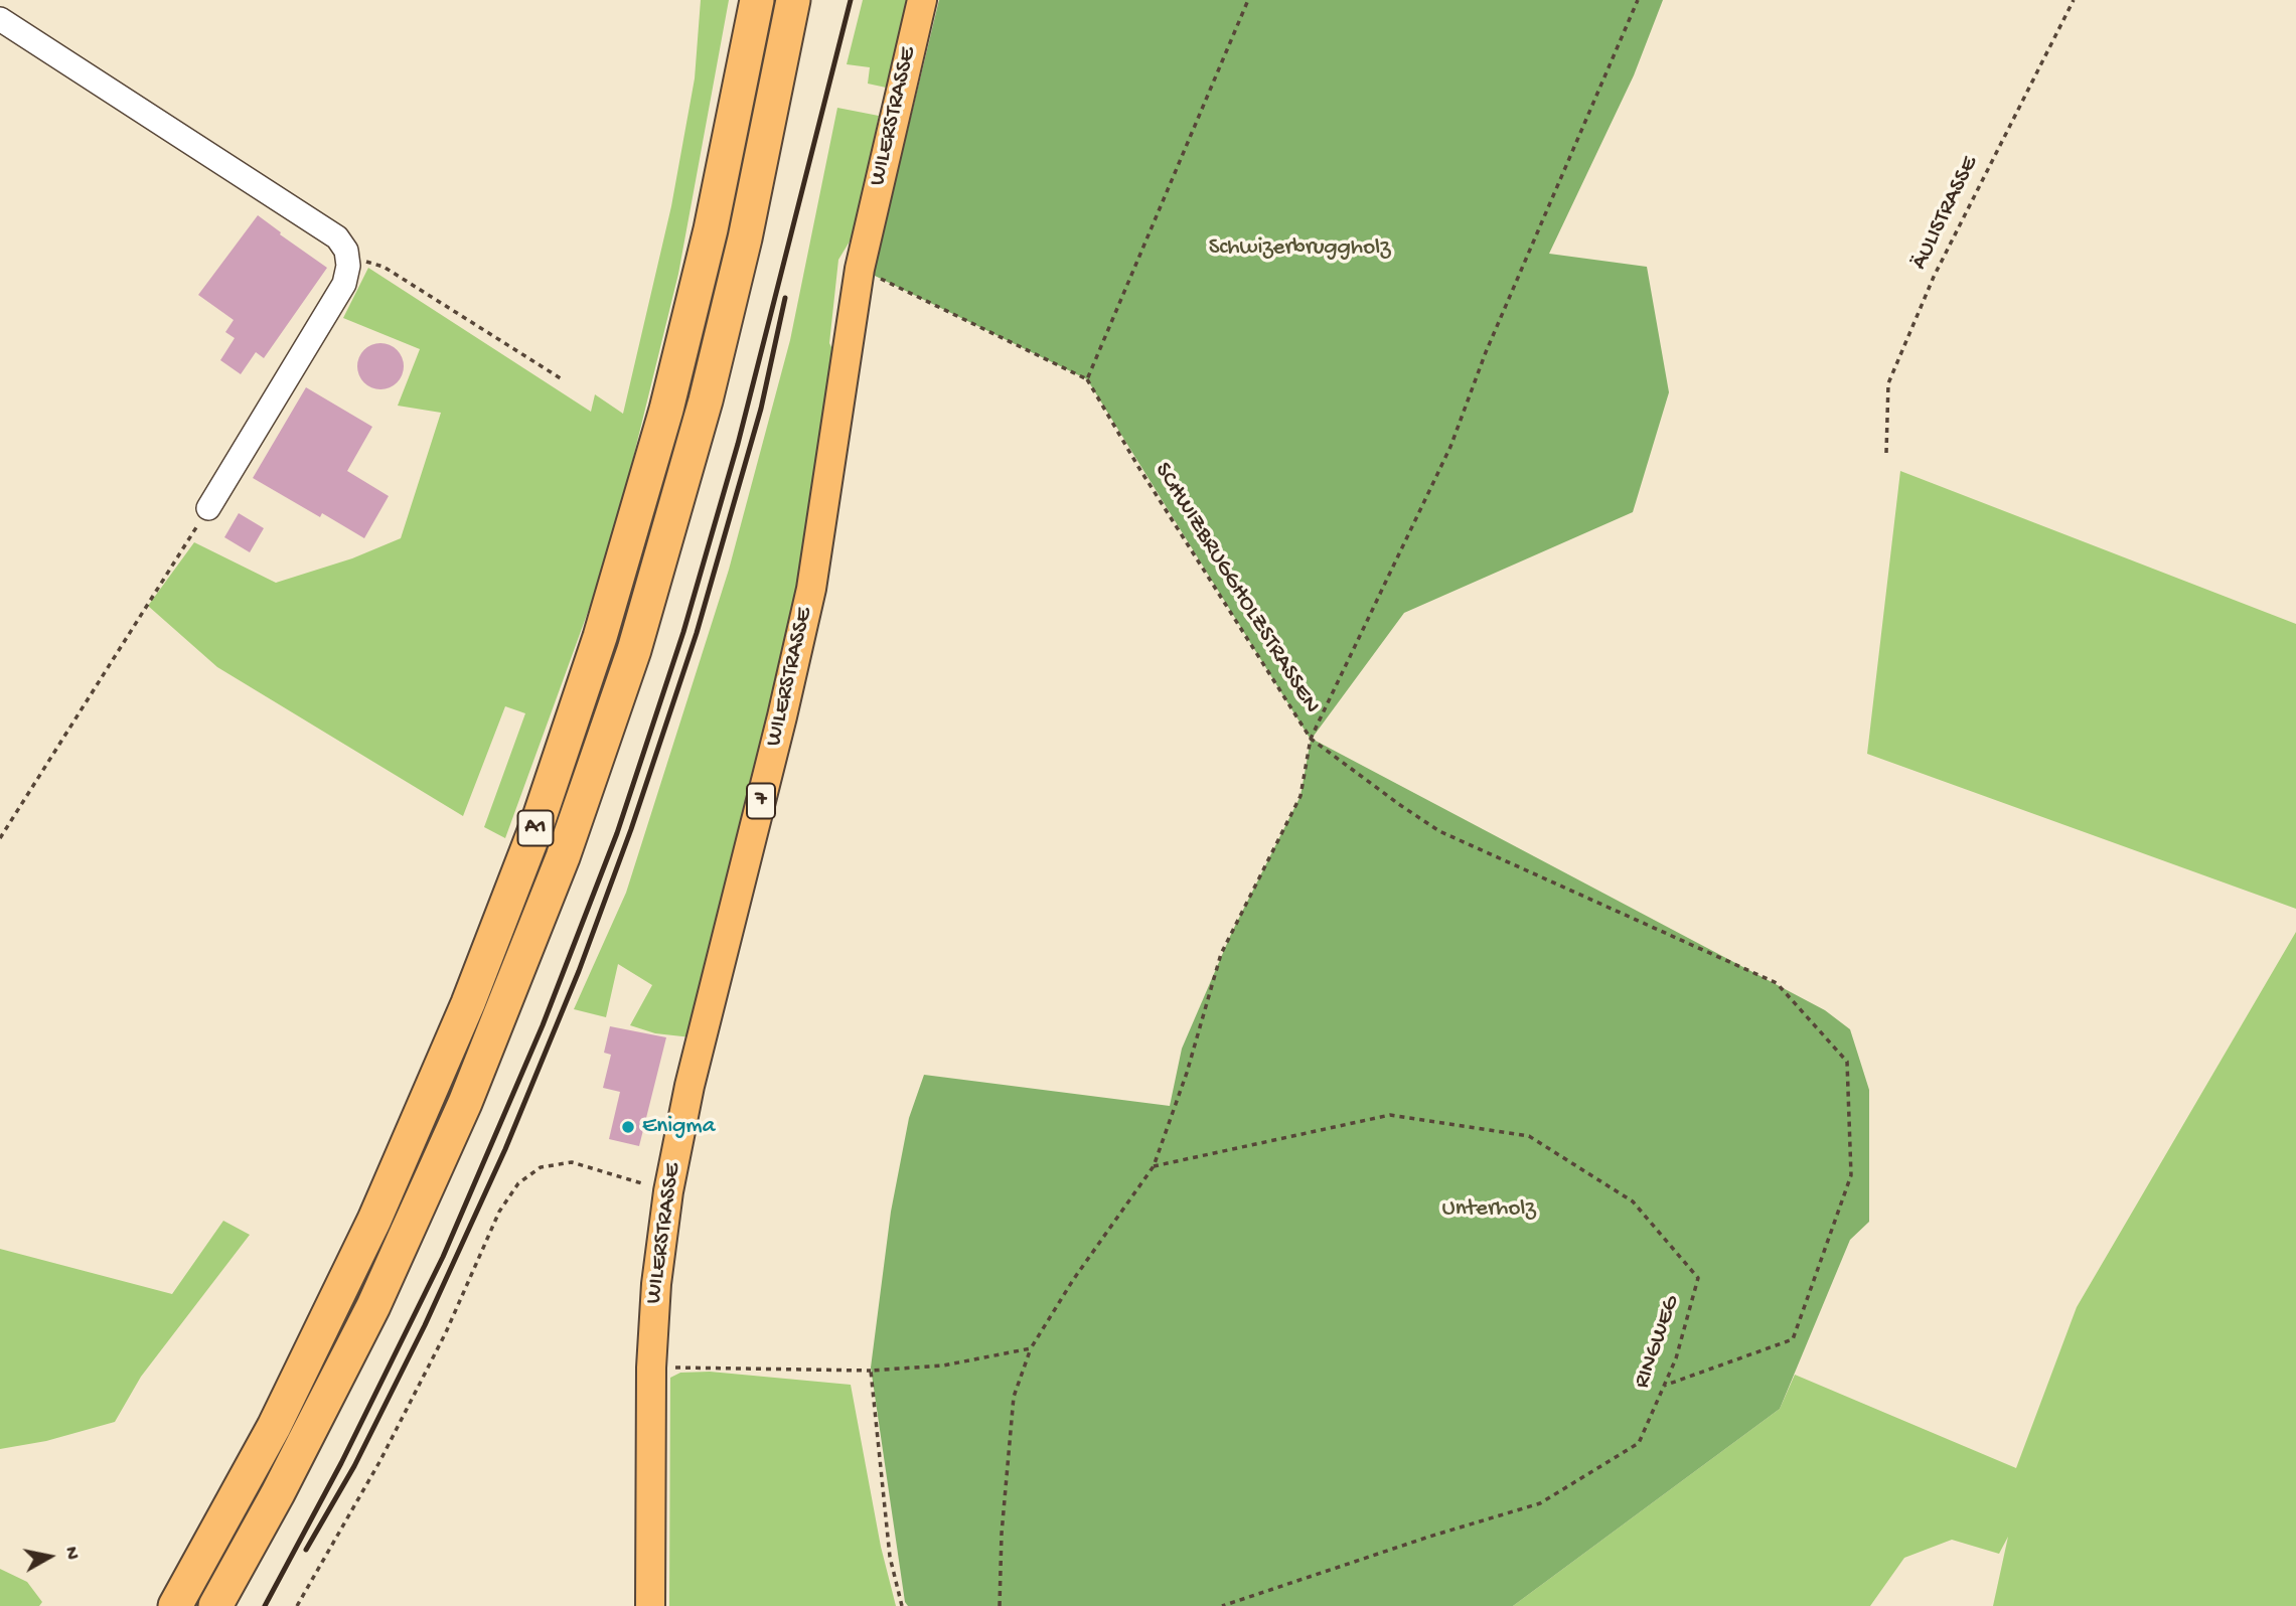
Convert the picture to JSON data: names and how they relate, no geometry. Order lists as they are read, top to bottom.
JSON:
{
  "streets": {
    "highway": ["A1"],
    "main road": ["WILERSTRASSE", "7"],
    "path": ["ÄULISTRASSE", "SCHWIZBRUGGHOLZSTRASSEN", "RINGWEG"]
  },
  "crossings": [
    ["SCHWIZBRUGGHOLZSTRASSEN", "RINGWEG"]
  ],
  "parks": ["Schwizerbruggholz", "Unterholz"],
  "places": ["Enigma"],
  "north": "right"
}
